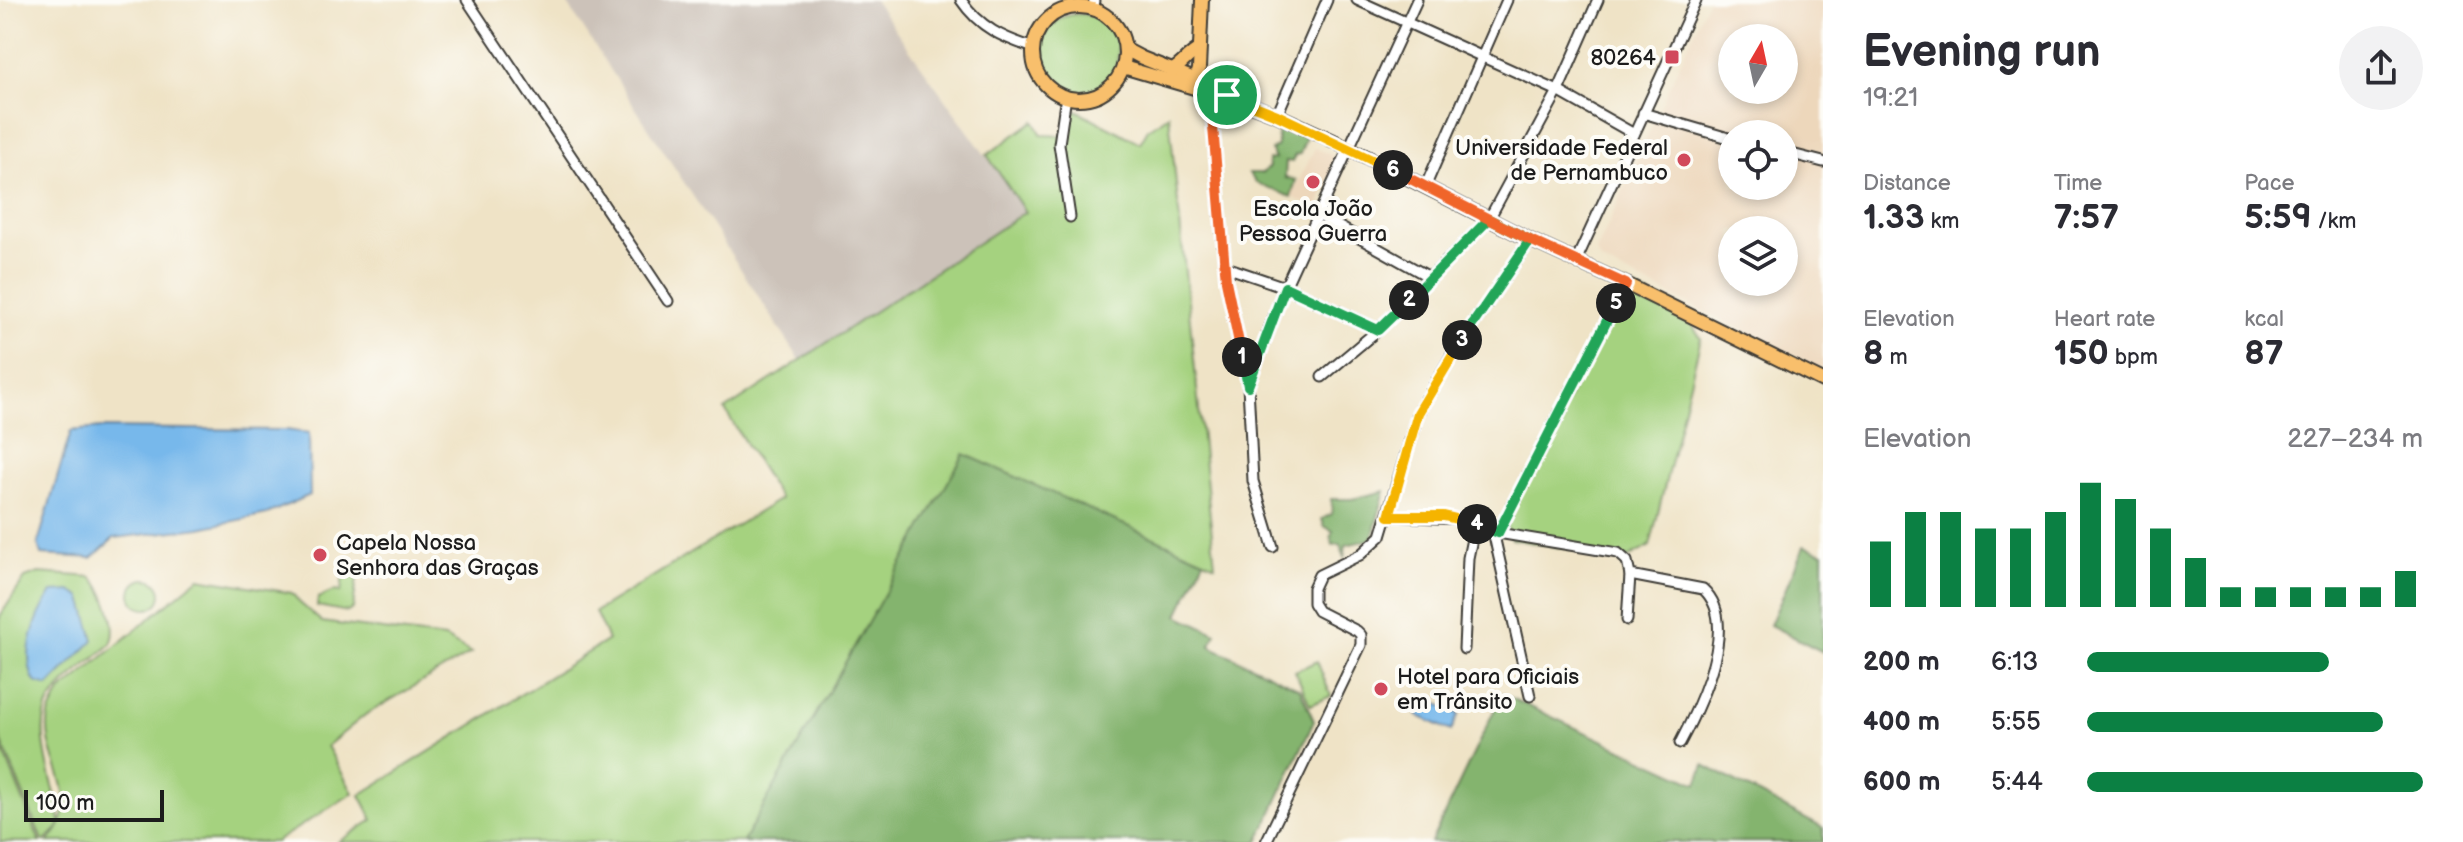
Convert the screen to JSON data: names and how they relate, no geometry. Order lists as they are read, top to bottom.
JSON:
{
  "places": {
    "transit": ["80264"],
    "other": [
      "Universidade Federal de Pernambuco",
      "Escola João Pessoa Guerra",
      "Capela Nossa Senhora das Graças",
      "Hotel para Oficiais em Trânsito"
    ]
  },
  "scale_bar": "100 m",
  "north": "top",
  "page": {
    "heading": ["Evening run", "19:21"],
    "stats": [
      ["Distance", "1.33 km"],
      ["Time", "7:57"],
      ["Pace", "5:59 /km"],
      ["Elevation", "8 m"],
      ["Heart rate", "150 bpm"],
      ["kcal", "87"]
    ],
    "pins": [
      "6",
      "2",
      "5",
      "3",
      "1",
      "4"
    ],
    "chart": ["Elevation", "227–234 m"],
    "list": [
      {
        "name": "200 m",
        "note": "6:13"
      },
      {
        "name": "400 m",
        "note": "5:55"
      },
      {
        "name": "600 m",
        "note": "5:44"
      }
    ],
    "scale": "100 m"
  }
}
